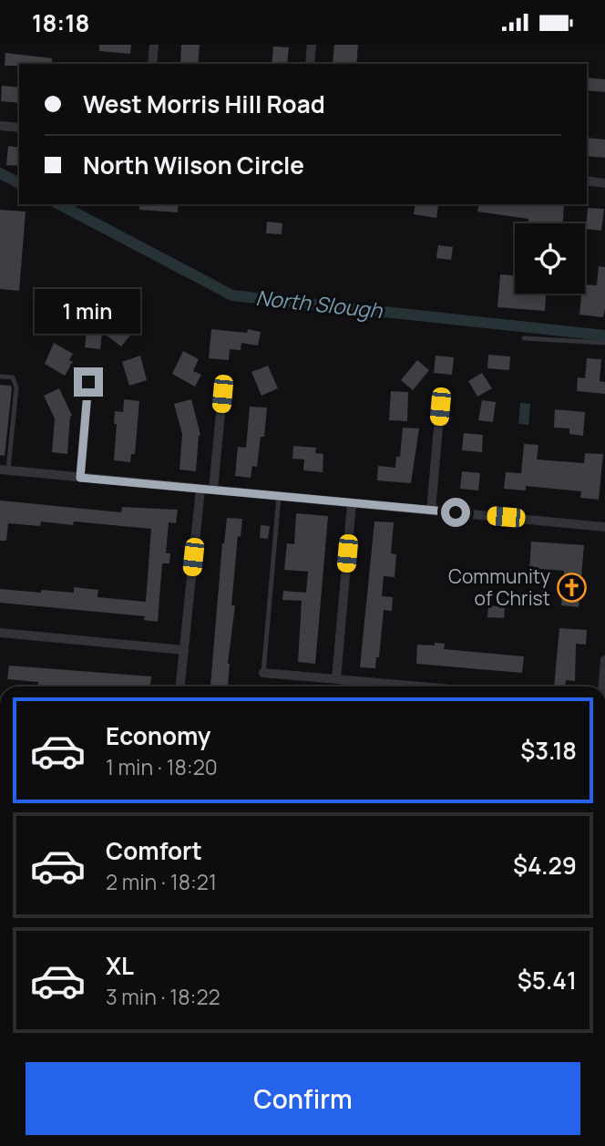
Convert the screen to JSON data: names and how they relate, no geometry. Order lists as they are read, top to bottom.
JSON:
{
  "water": ["North Slough"],
  "places": {
    "church": ["Community of Christ"]
  },
  "page": {
    "status": "18:18",
    "banner": ["West Morris Hill Road", "North Wilson Circle"],
    "bubble": "1 min",
    "list": [
      {
        "name": "Economy",
        "note": "1 min · 18:20",
        "value": "$3.18"
      },
      {
        "name": "Comfort",
        "note": "2 min · 18:21",
        "value": "$4.29"
      },
      {
        "name": "XL",
        "note": "3 min · 18:22",
        "value": "$5.41"
      }
    ],
    "buttons": "Confirm"
  }
}
